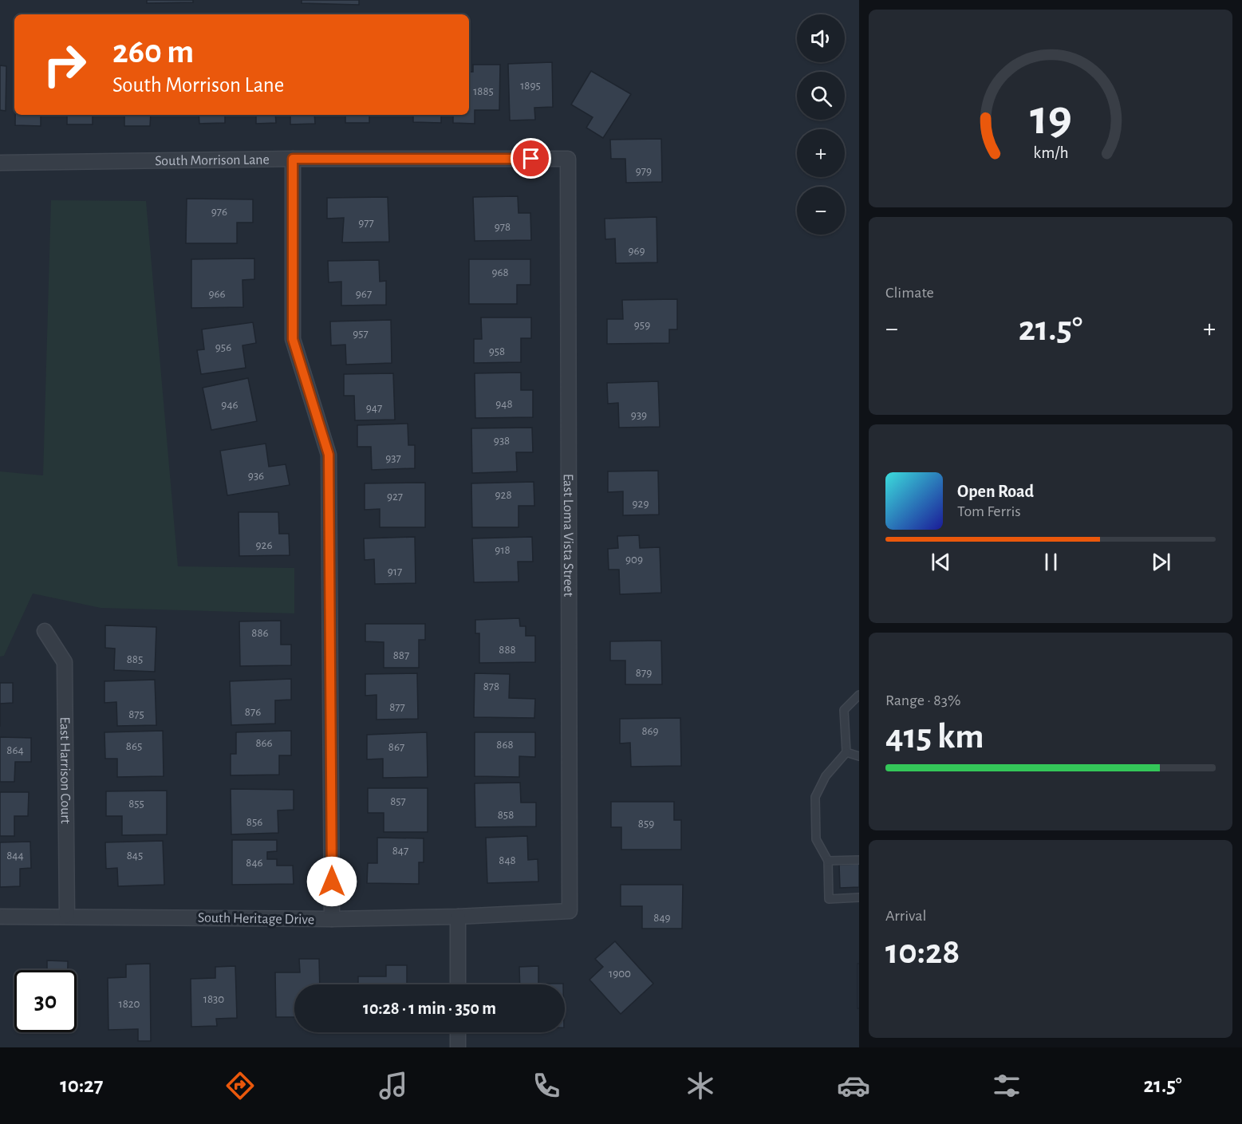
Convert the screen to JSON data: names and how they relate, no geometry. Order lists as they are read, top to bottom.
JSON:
{
  "streets": {
    "street": [
      "South Morrison Lane",
      "East Loma Vista Street",
      "East Harrison Court",
      "South Heritage Drive"
    ]
  },
  "crossings": [
    ["South Morrison Lane", "East Loma Vista Street"],
    ["East Loma Vista Street", "South Heritage Drive"],
    ["East Harrison Court", "South Heritage Drive"]
  ],
  "house_numbers": [
    "1895",
    "1885",
    "979",
    "976",
    "977",
    "978",
    "969",
    "968",
    "966",
    "967",
    "959",
    "957",
    "956",
    "958",
    "948",
    "946",
    "947",
    "939",
    "938",
    "937",
    "936",
    "928",
    "927",
    "929",
    "926",
    "918",
    "909",
    "917",
    "886",
    "888",
    "887",
    "885",
    "879",
    "878",
    "877",
    "876",
    "875",
    "869",
    "866",
    "868",
    "865",
    "867",
    "864",
    "857",
    "855",
    "858",
    "856",
    "859",
    "847",
    "844",
    "845",
    "848",
    "846",
    "849",
    "1900",
    "1830",
    "1820"
  ],
  "page": {
    "map_buttons": ["+", "−"],
    "turn": ["260 m", "South Morrison Lane"],
    "tile": [
      "Climate",
      ["Range · 83%", "415 km"],
      ["Arrival", "10:28"]
    ],
    "heat": ["−", "21.5°", "+"],
    "song": ["Open Road", "Tom Ferris"],
    "limit": "30",
    "trip": "10:28 · 1 min · 350 m",
    "tabs": ["10:27", "21.5°"],
    "gauge": ["19", "km/h"]
  }
}
